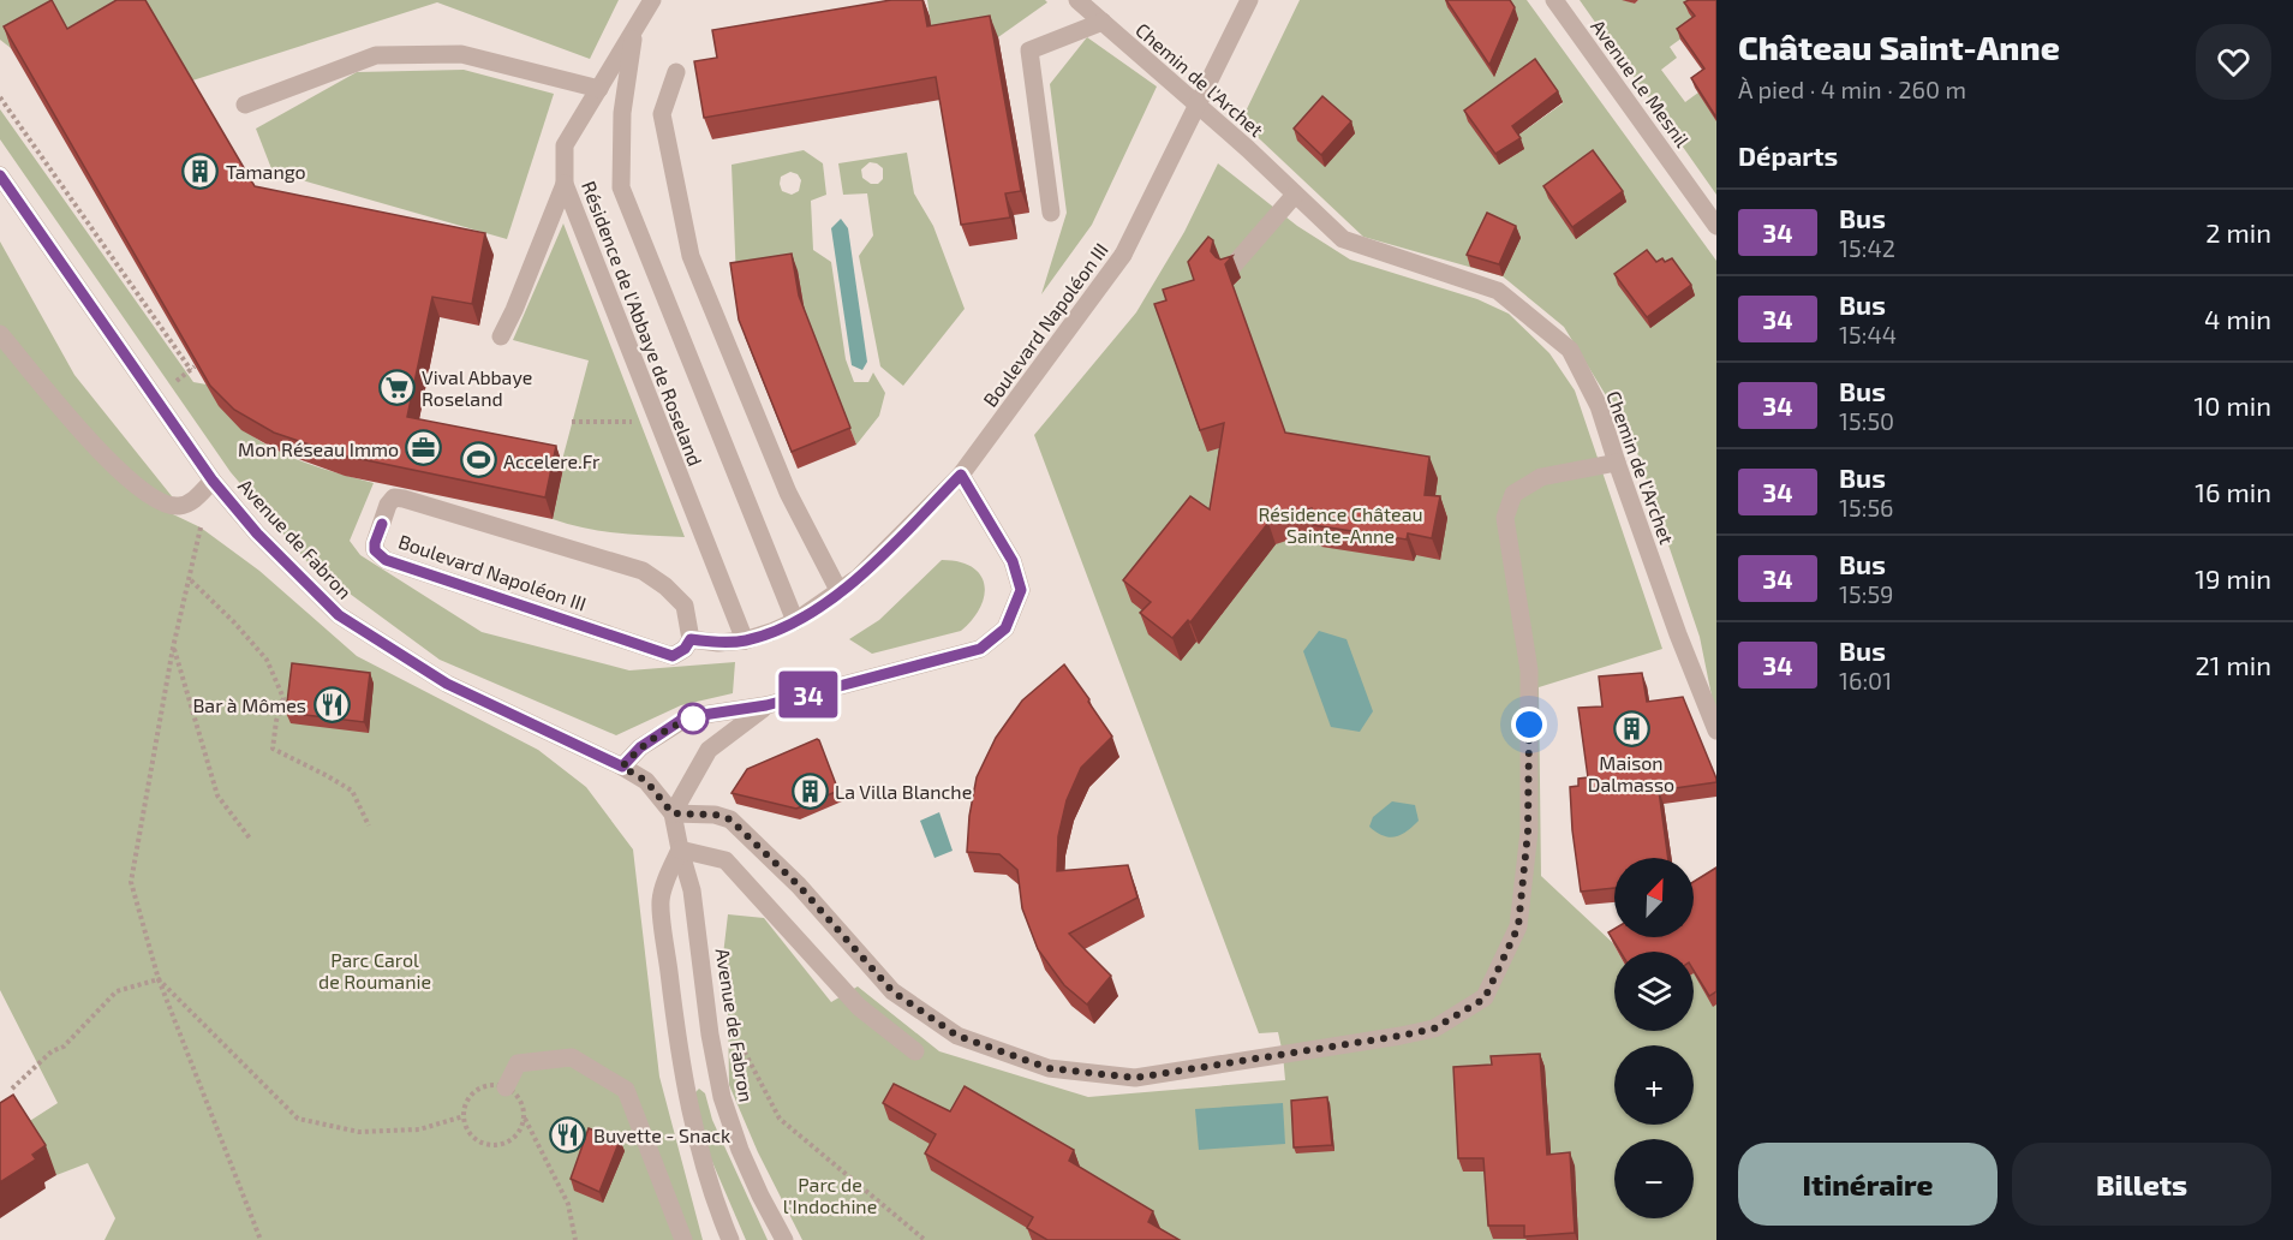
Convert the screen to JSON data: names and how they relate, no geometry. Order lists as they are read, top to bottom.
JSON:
{
  "streets": {
    "street": [
      "Chemin de l'Archet",
      "Avenue Le Mesnil",
      "Résidence de l'Abbaye de Roseland",
      "Boulevard Napoléon III",
      "Avenue de Fabron"
    ]
  },
  "crossings": [
    ["Résidence de l'Abbaye de Roseland", "Boulevard Napoléon III"]
  ],
  "parks": ["Résidence Château Sainte-Anne", "Parc Carol de Roumanie", "Parc de l'Indochine"],
  "places": {
    "building": ["Tamango", "Maison Dalmasso", "La Villa Blanche"],
    "supermarket": ["Vival Abbaye Roseland"],
    "office": ["Mon Réseau Immo"],
    "sports": ["Accelere.Fr"],
    "restaurant": ["Bar à Mômes", "Buvette - Snack"]
  },
  "lines": ["bus line 34"],
  "north": "top right",
  "page": {
    "on_map": "34",
    "heading": [
      ["Château Saint-Anne", "À pied · 4 min · 260 m"],
      "Départs"
    ],
    "list": [
      {
        "mark": "34",
        "name": "Bus",
        "note": "15:42",
        "value": "2 min"
      },
      {
        "mark": "34",
        "name": "Bus",
        "note": "15:44",
        "value": "4 min"
      },
      {
        "mark": "34",
        "name": "Bus",
        "note": "15:50",
        "value": "10 min"
      },
      {
        "mark": "34",
        "name": "Bus",
        "note": "15:56",
        "value": "16 min"
      },
      {
        "mark": "34",
        "name": "Bus",
        "note": "15:59",
        "value": "19 min"
      },
      {
        "mark": "34",
        "name": "Bus",
        "note": "16:01",
        "value": "21 min"
      }
    ],
    "map_buttons": ["+", "−"],
    "buttons": ["Itinéraire", "Billets"]
  }
}
